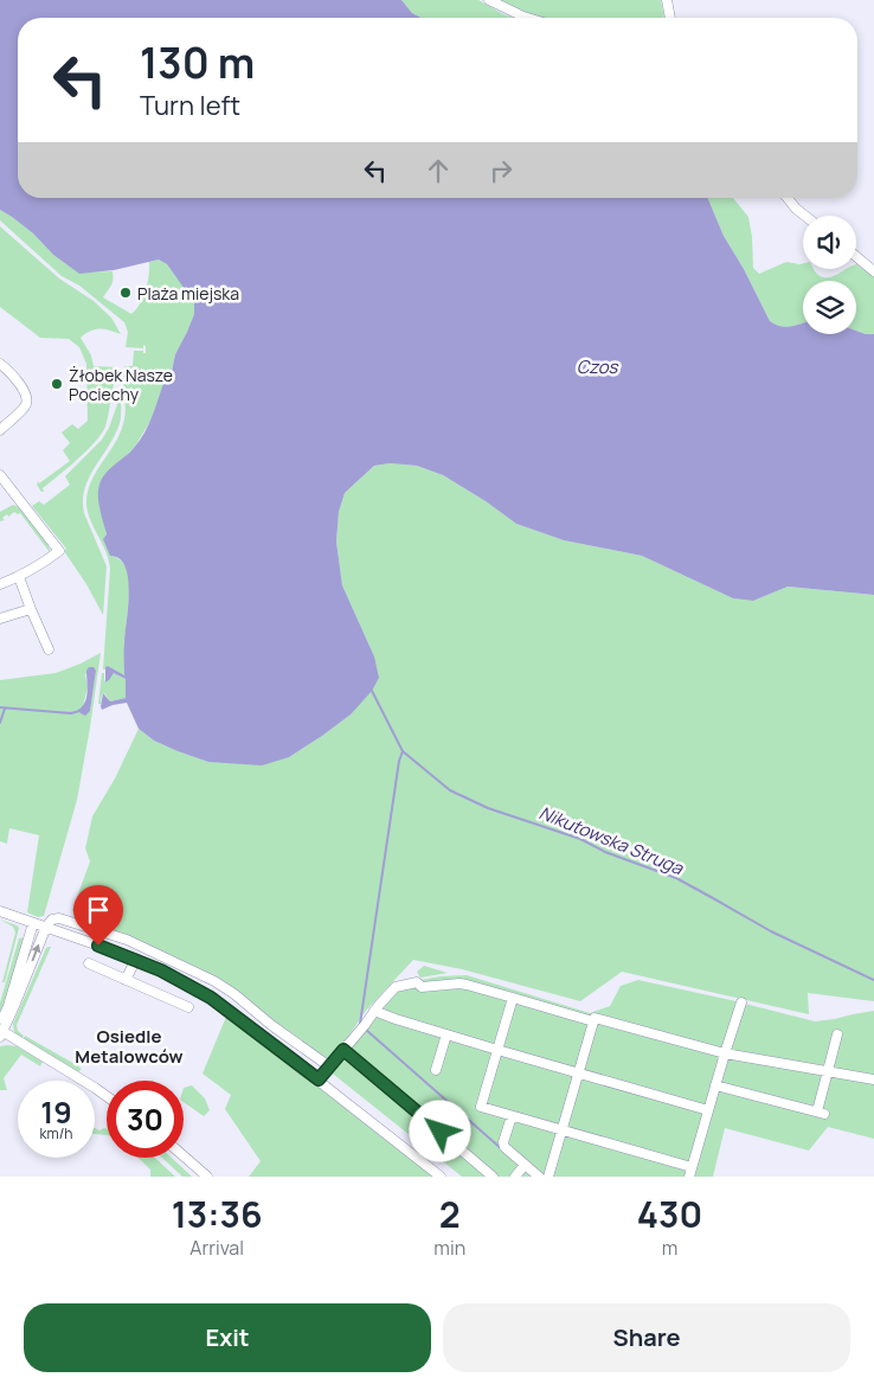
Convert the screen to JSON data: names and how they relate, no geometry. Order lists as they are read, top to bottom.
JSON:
{
  "districts": ["Osiedle Metalowców"],
  "water": ["Czos", "Nikutowska Struga"],
  "places": ["Plaża miejska", "Żłobek Nasze Pociechy"],
  "page": {
    "turn": ["130 m", "Turn left"],
    "speed": "19 km/h",
    "limit": "30",
    "eta": [
      "13:36",
      "Arrival",
      "2",
      "min",
      "430",
      "m"
    ],
    "buttons": ["Exit", "Share"]
  }
}
